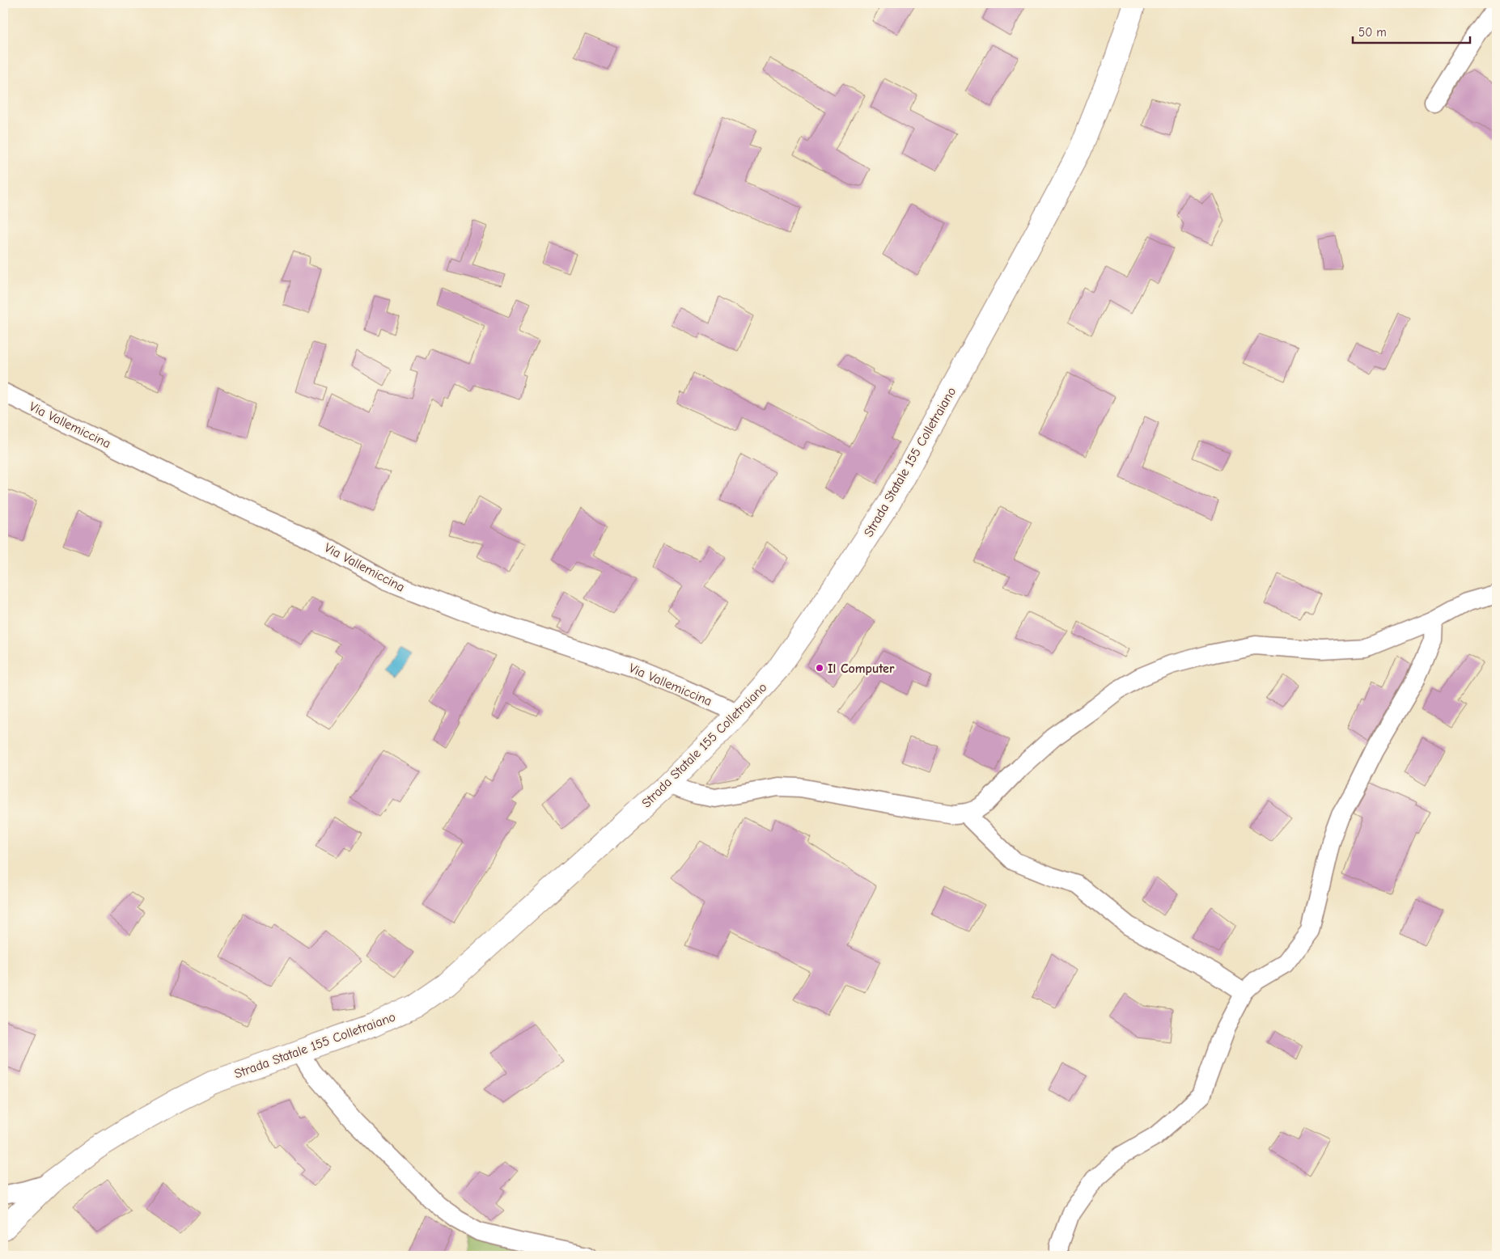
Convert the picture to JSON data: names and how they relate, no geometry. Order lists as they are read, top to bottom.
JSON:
{
  "streets": {
    "main road": ["Strada Statale 155 Colletraiano"],
    "street": ["Via Vallemiccina"]
  },
  "crossings": [
    ["Via Vallemiccina", "Strada Statale 155 Colletraiano"]
  ],
  "places": ["Il Computer"],
  "scale_bar": "50 m"
}
